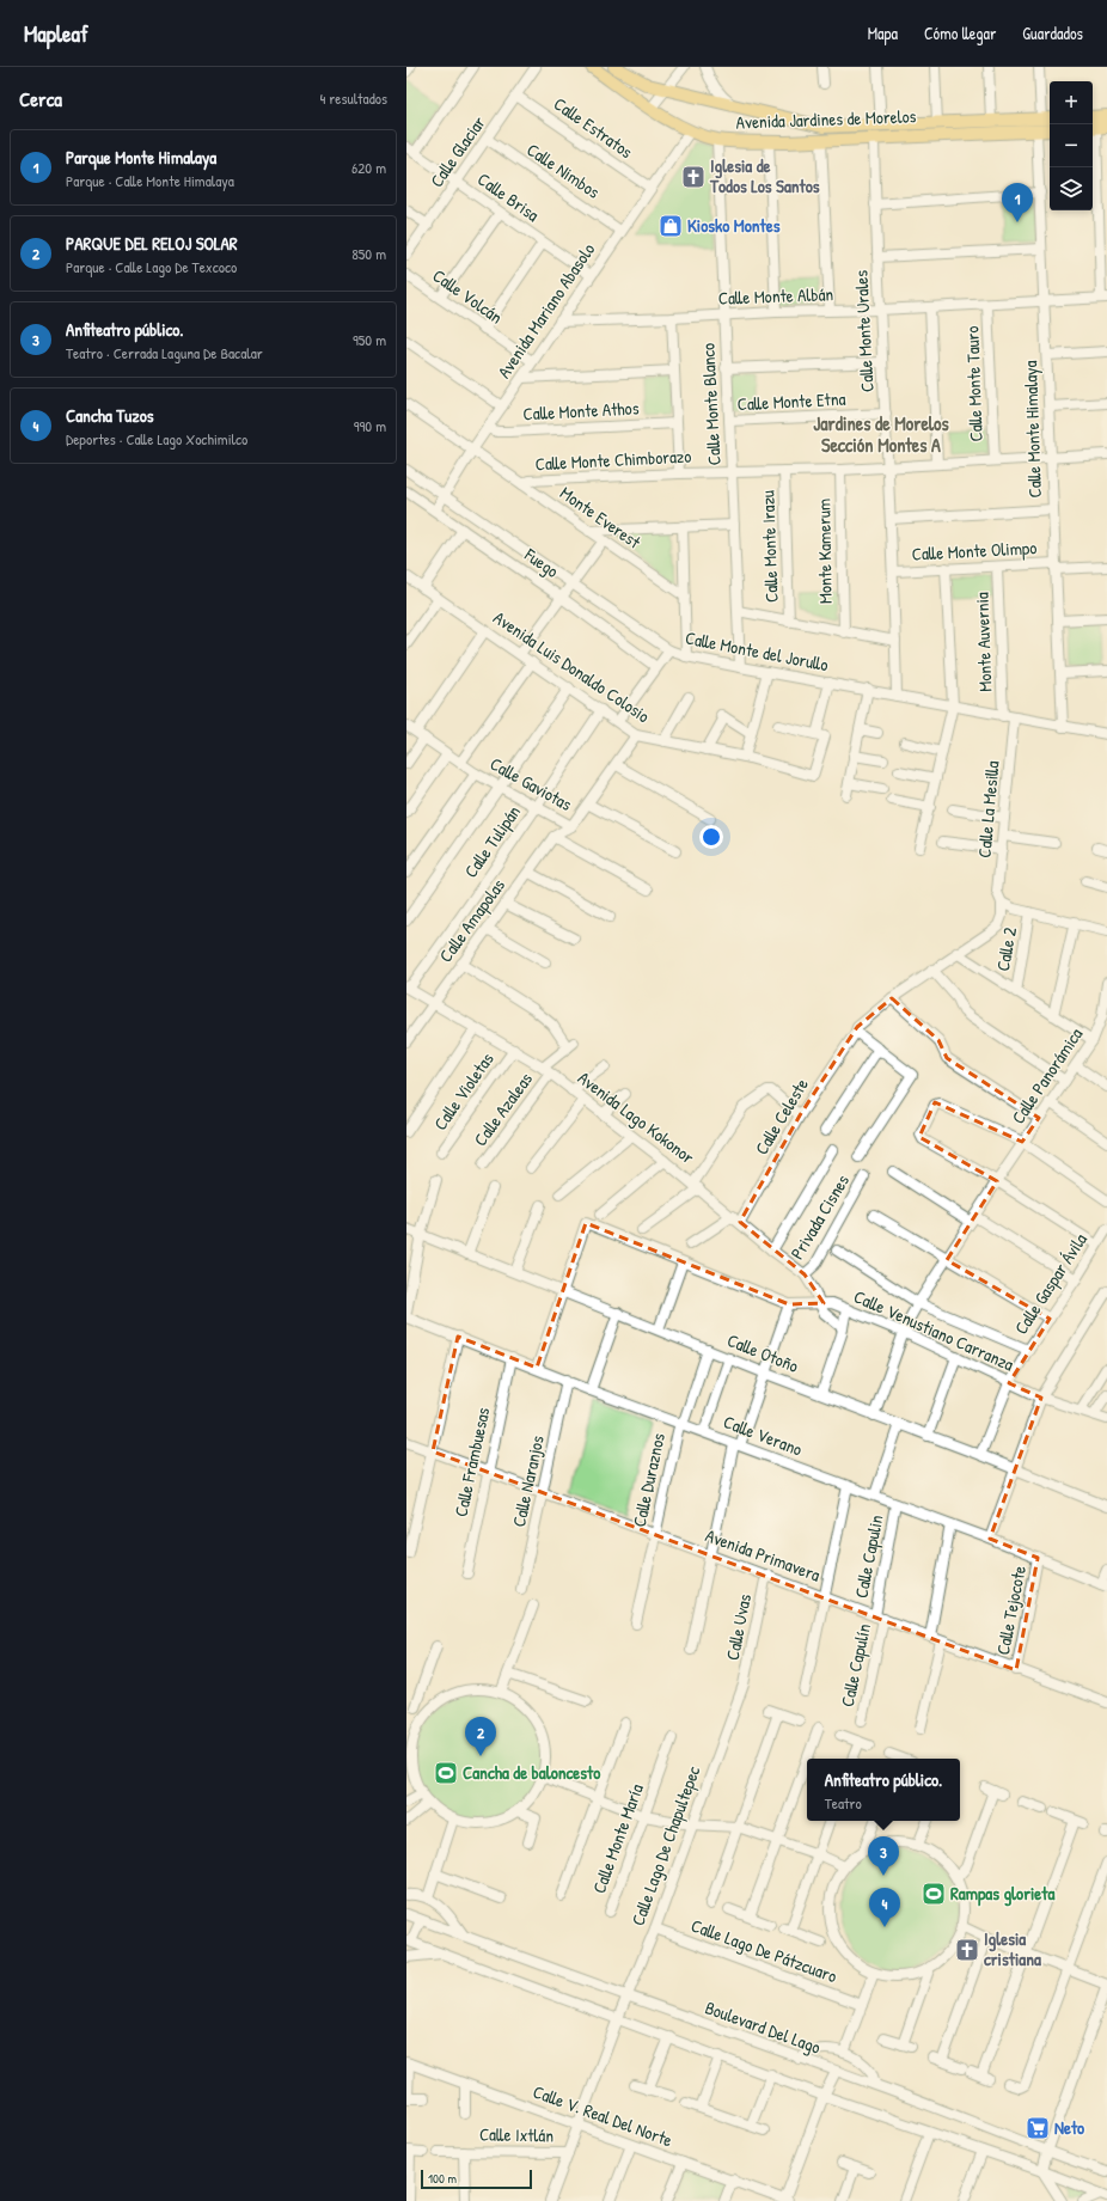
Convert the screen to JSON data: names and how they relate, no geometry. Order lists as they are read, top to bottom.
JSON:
{
  "streets": {
    "main road": ["Avenida Jardines de Morelos"],
    "street": [
      "Calle Estratos",
      "Calle Glaciar",
      "Calle Nimbos",
      "Calle Brisa",
      "Calle Volcán",
      "Calle Monte Albán",
      "Avenida Mariano Abasolo",
      "Calle Monte Urales",
      "Calle Monte Tauro",
      "Calle Monte Etna",
      "Calle Monte Blanco",
      "Calle Monte Athos",
      "Calle Monte Himalaya",
      "Calle Monte Chimborazo",
      "Monte Everest",
      "Calle Monte Irazu",
      "Monte Kamerum",
      "Calle Monte Olimpo",
      "Fuego",
      "Monte Auvernia",
      "Calle Monte del Jorullo",
      "Avenida Luis Donaldo Colosio",
      "Calle Gaviotas",
      "Calle La Mesilla",
      "Calle Tulipán",
      "Calle Amapolas",
      "Calle 2",
      "Calle Panorámica",
      "Calle Violetas",
      "Calle Azaleas",
      "Calle Celeste",
      "Avenida Lago Kokonor",
      "Privada Cisnes",
      "Calle Gaspar Ávila",
      "Calle Venustiano Carranza",
      "Calle Otoño",
      "Calle Verano",
      "Calle Frambuesas",
      "Calle Duraznos",
      "Calle Naranjos",
      "Avenida Primavera",
      "Calle Capulin",
      "Calle Tejocote",
      "Calle Uvas",
      "Calle Capulín",
      "Calle Monte María",
      "Calle Lago De Chapultepec",
      "Calle Lago De Pátzcuaro",
      "Boulevard Del Lago",
      "Calle V. Real Del Norte",
      "Calle Ixtlán"
    ]
  },
  "crossings": [
    ["Avenida Jardines de Morelos", "Avenida Mariano Abasolo"],
    ["Avenida Jardines de Morelos", "Calle Monte Urales"],
    ["Avenida Jardines de Morelos", "Calle Monte Blanco"],
    ["Avenida Jardines de Morelos", "Calle Monte Himalaya"],
    ["Calle Estratos", "Calle Glaciar"],
    ["Calle Estratos", "Avenida Mariano Abasolo"],
    ["Calle Glaciar", "Calle Nimbos"],
    ["Calle Glaciar", "Calle Brisa"],
    ["Calle Nimbos", "Avenida Mariano Abasolo"],
    ["Calle Brisa", "Avenida Mariano Abasolo"],
    ["Calle Volcán", "Avenida Mariano Abasolo"],
    ["Calle Monte Albán", "Avenida Mariano Abasolo"],
    ["Calle Monte Albán", "Calle Monte Urales"],
    ["Calle Monte Albán", "Calle Monte Tauro"],
    ["Calle Monte Albán", "Calle Monte Blanco"],
    ["Calle Monte Albán", "Calle Monte Himalaya"],
    ["Avenida Mariano Abasolo", "Calle Monte Athos"],
    ["Avenida Mariano Abasolo", "Monte Everest"],
    ["Avenida Mariano Abasolo", "Fuego"],
    ["Avenida Mariano Abasolo", "Calle Monte del Jorullo"],
    ["Calle Monte Urales", "Calle Monte Etna"],
    ["Calle Monte Urales", "Calle Monte Chimborazo"],
    ["Calle Monte Urales", "Calle Monte Olimpo"],
    ["Calle Monte Urales", "Calle Monte del Jorullo"],
    ["Calle Monte Tauro", "Calle Monte Chimborazo"],
    ["Calle Monte Etna", "Calle Monte Blanco"],
    ["Calle Monte Blanco", "Calle Monte Chimborazo"],
    ["Calle Monte Blanco", "Calle Monte del Jorullo"],
    ["Calle Monte Himalaya", "Calle Monte Chimborazo"],
    ["Calle Monte Himalaya", "Calle Monte Olimpo"],
    ["Calle Monte Himalaya", "Calle Monte del Jorullo"],
    ["Calle Monte Chimborazo", "Monte Everest"],
    ["Calle Monte Chimborazo", "Calle Monte Irazu"],
    ["Calle Monte Chimborazo", "Monte Kamerum"],
    ["Calle Monte Olimpo", "Monte Auvernia"],
    ["Monte Auvernia", "Calle Monte del Jorullo"],
    ["Calle Monte del Jorullo", "Calle La Mesilla"],
    ["Avenida Luis Donaldo Colosio", "Calle Gaviotas"],
    ["Avenida Luis Donaldo Colosio", "Calle Tulipán"],
    ["Calle Gaviotas", "Calle Tulipán"],
    ["Calle Gaviotas", "Calle Amapolas"],
    ["Calle La Mesilla", "Calle Celeste"],
    ["Calle Tulipán", "Avenida Lago Kokonor"],
    ["Calle Amapolas", "Calle Azaleas"],
    ["Calle Amapolas", "Avenida Lago Kokonor"],
    ["Calle Panorámica", "Calle Venustiano Carranza"],
    ["Calle Panorámica", "Calle Otoño"],
    ["Calle Violetas", "Avenida Lago Kokonor"],
    ["Calle Azaleas", "Avenida Lago Kokonor"],
    ["Calle Celeste", "Avenida Lago Kokonor"],
    ["Avenida Lago Kokonor", "Privada Cisnes"],
    ["Avenida Lago Kokonor", "Calle Venustiano Carranza"],
    ["Calle Gaspar Ávila", "Calle Venustiano Carranza"],
    ["Calle Gaspar Ávila", "Calle Otoño"],
    ["Calle Venustiano Carranza", "Calle Otoño"],
    ["Calle Otoño", "Calle Duraznos"],
    ["Calle Verano", "Calle Frambuesas"],
    ["Calle Verano", "Calle Duraznos"],
    ["Calle Verano", "Calle Naranjos"],
    ["Calle Verano", "Calle Capulin"],
    ["Calle Verano", "Calle Tejocote"],
    ["Calle Frambuesas", "Avenida Primavera"],
    ["Calle Duraznos", "Avenida Primavera"],
    ["Calle Naranjos", "Avenida Primavera"],
    ["Avenida Primavera", "Calle Capulin"],
    ["Avenida Primavera", "Calle Tejocote"],
    ["Avenida Primavera", "Calle Uvas"],
    ["Avenida Primavera", "Calle Capulín"],
    ["Calle Capulin", "Calle Capulín"],
    ["Calle Uvas", "Calle Lago De Chapultepec"],
    ["Calle Lago De Chapultepec", "Calle Lago De Pátzcuaro"],
    ["Calle Lago De Chapultepec", "Boulevard Del Lago"],
    ["Calle Lago De Chapultepec", "Calle V. Real Del Norte"],
    ["Calle Lago De Chapultepec", "Calle Ixtlán"]
  ],
  "districts": ["Jardines de Morelos Sección Montes A"],
  "places": {
    "church": ["Iglesia de Todos Los Santos", "Iglesia cristiana"],
    "shop": ["Kiosko Montes"],
    "sports": ["Cancha de baloncesto", "Rampas glorieta"],
    "supermarket": ["Neto"]
  },
  "scale_bar": "100 m",
  "page": {
    "header": "Mapleaf",
    "nav": ["Mapa", "Cómo llegar", "Guardados"],
    "heading": ["Cerca", "4 resultados"],
    "map_buttons": ["+", "−"],
    "list": [
      {
        "mark": "1",
        "name": "Parque Monte Himalaya",
        "note": "Parque · Calle Monte Himalaya",
        "value": "620 m"
      },
      {
        "mark": "2",
        "name": "PARQUE DEL RELOJ SOLAR",
        "note": "Parque · Calle Lago De Texcoco",
        "value": "850 m"
      },
      {
        "mark": "3",
        "name": "Anfiteatro público.",
        "note": "Teatro · Cerrada Laguna De Bacalar",
        "value": "950 m"
      },
      {
        "mark": "4",
        "name": "Cancha Tuzos",
        "note": "Deportes · Calle Lago Xochimilco",
        "value": "990 m"
      }
    ],
    "pins": [
      "1",
      "2",
      "3",
      "4"
    ],
    "popup": ["Anfiteatro público.", "Teatro"],
    "scale": "100 m"
  }
}
